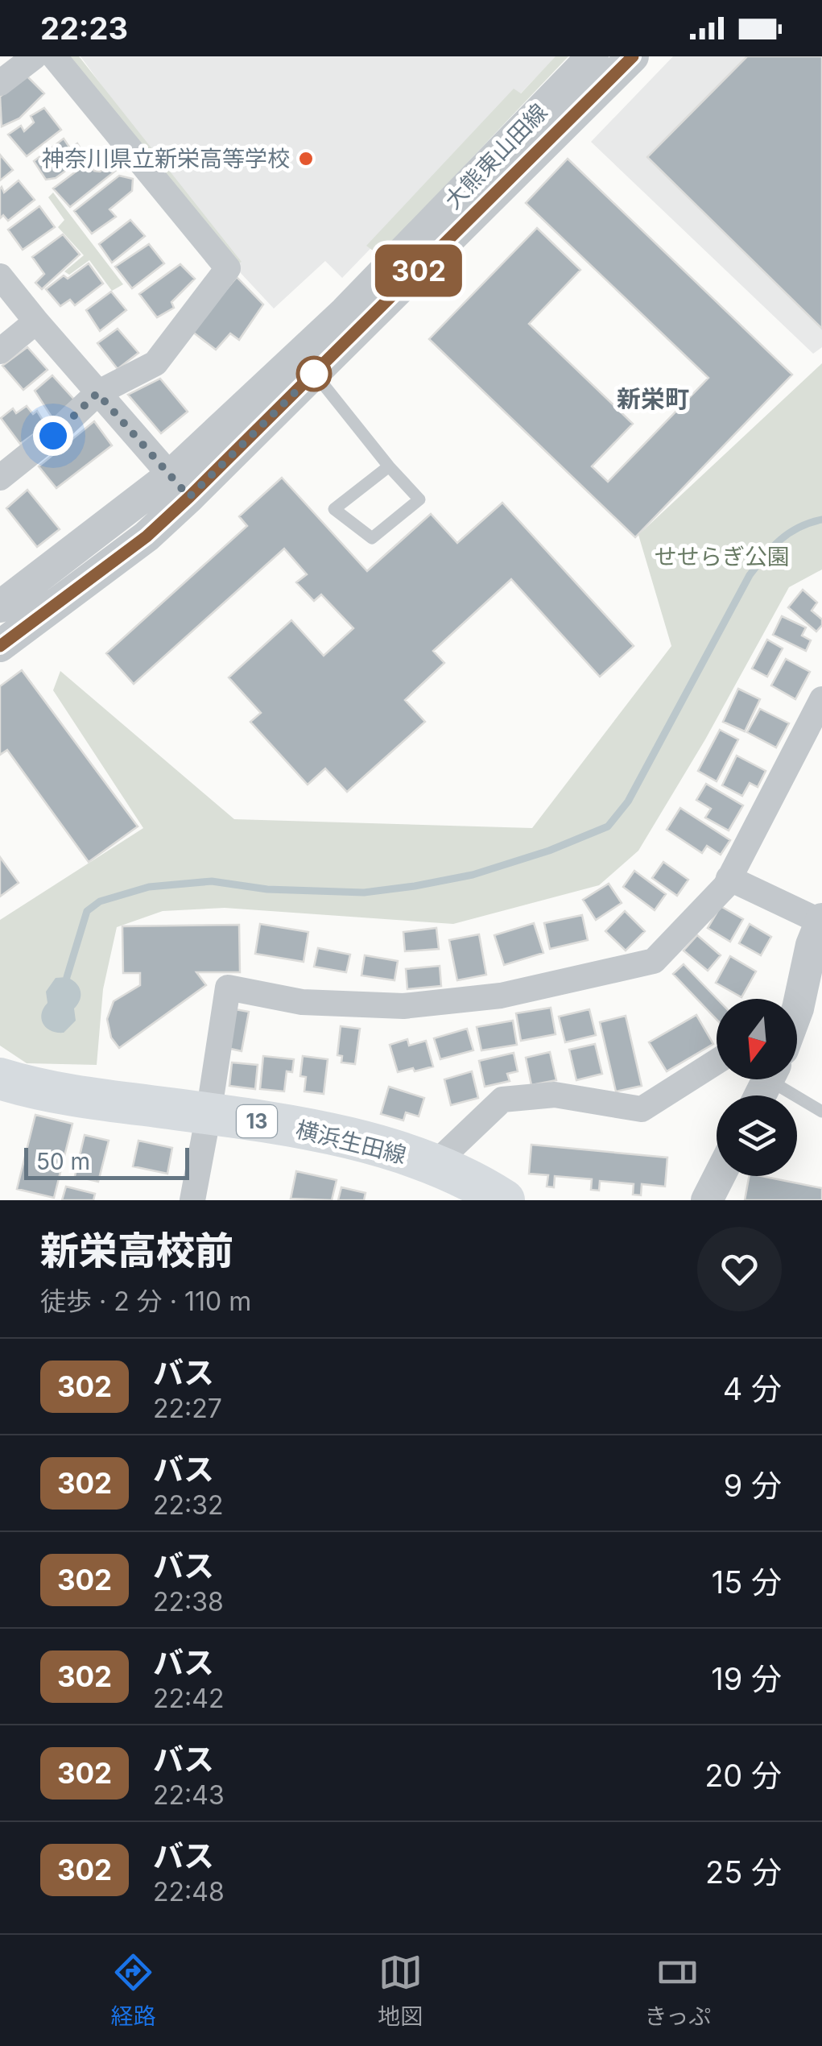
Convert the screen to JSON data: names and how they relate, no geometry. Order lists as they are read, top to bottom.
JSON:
{
  "streets": {
    "main road": ["13", "横浜生田線"],
    "street": ["大熊東山田線"]
  },
  "districts": ["新栄町"],
  "parks": ["せせらぎ公園"],
  "places": ["神奈川県立新栄高等学校"],
  "lines": ["bus line 302"],
  "scale_bar": "50 m",
  "north": "bottom",
  "page": {
    "status": "22:23",
    "on_map": "302",
    "scale": "50 m",
    "heading": ["新栄高校前", "徒歩 · 2 分 · 110 m"],
    "list": [
      {
        "mark": "302",
        "name": "バス",
        "note": "22:27",
        "value": "4 分"
      },
      {
        "mark": "302",
        "name": "バス",
        "note": "22:32",
        "value": "9 分"
      },
      {
        "mark": "302",
        "name": "バス",
        "note": "22:38",
        "value": "15 分"
      },
      {
        "mark": "302",
        "name": "バス",
        "note": "22:42",
        "value": "19 分"
      },
      {
        "mark": "302",
        "name": "バス",
        "note": "22:43",
        "value": "20 分"
      },
      {
        "mark": "302",
        "name": "バス",
        "note": "22:48",
        "value": "25 分"
      }
    ],
    "tabs": ["経路", "地図", "きっぷ"]
  }
}
